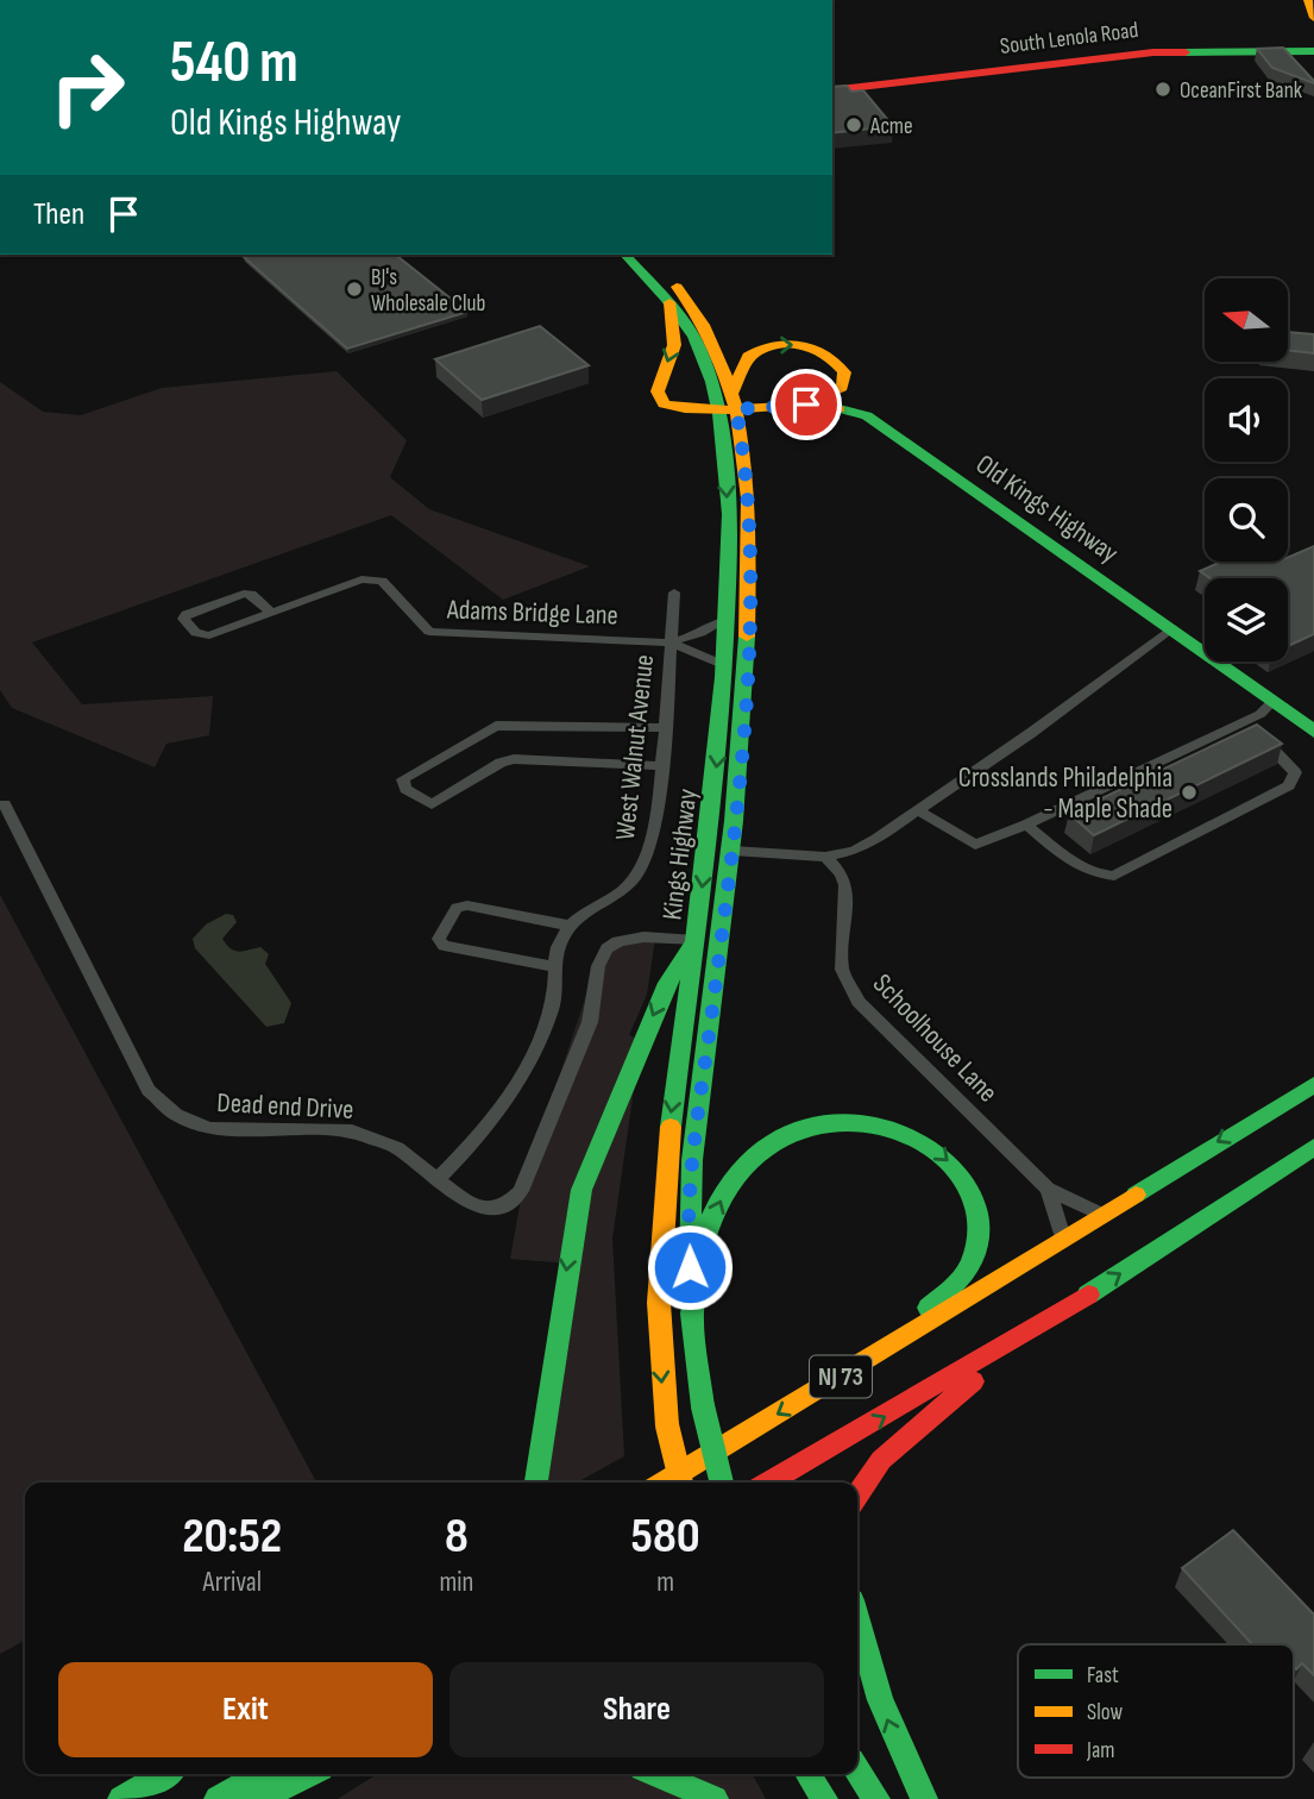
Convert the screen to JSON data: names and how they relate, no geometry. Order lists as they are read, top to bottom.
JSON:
{
  "streets": {
    "main road": [
      "South Lenola Road",
      "Old Kings Highway",
      "Kings Highway",
      "NJ 73"
    ],
    "street": [
      "Adams Bridge Lane",
      "West Walnut Avenue",
      "Schoolhouse Lane",
      "Dead end Drive"
    ]
  },
  "crossings": [
    ["Old Kings Highway", "Kings Highway"],
    ["Adams Bridge Lane", "West Walnut Avenue"],
    ["Adams Bridge Lane", "Kings Highway"],
    ["Kings Highway", "Dead end Drive"],
    ["Schoolhouse Lane", "NJ 73"]
  ],
  "places": [
    "OceanFirst Bank",
    "Acme",
    "BJ's Wholesale Club",
    "Crosslands Philadelphia - Maple Shade"
  ],
  "legend": ["Fast", "Slow", "Jam"],
  "north": "left",
  "page": {
    "turn": ["540 m", "Old Kings Highway"],
    "then": "Then",
    "eta": [
      "20:52",
      "Arrival",
      "8",
      "min",
      "580",
      "m"
    ],
    "buttons": ["Exit", "Share"]
  }
}
